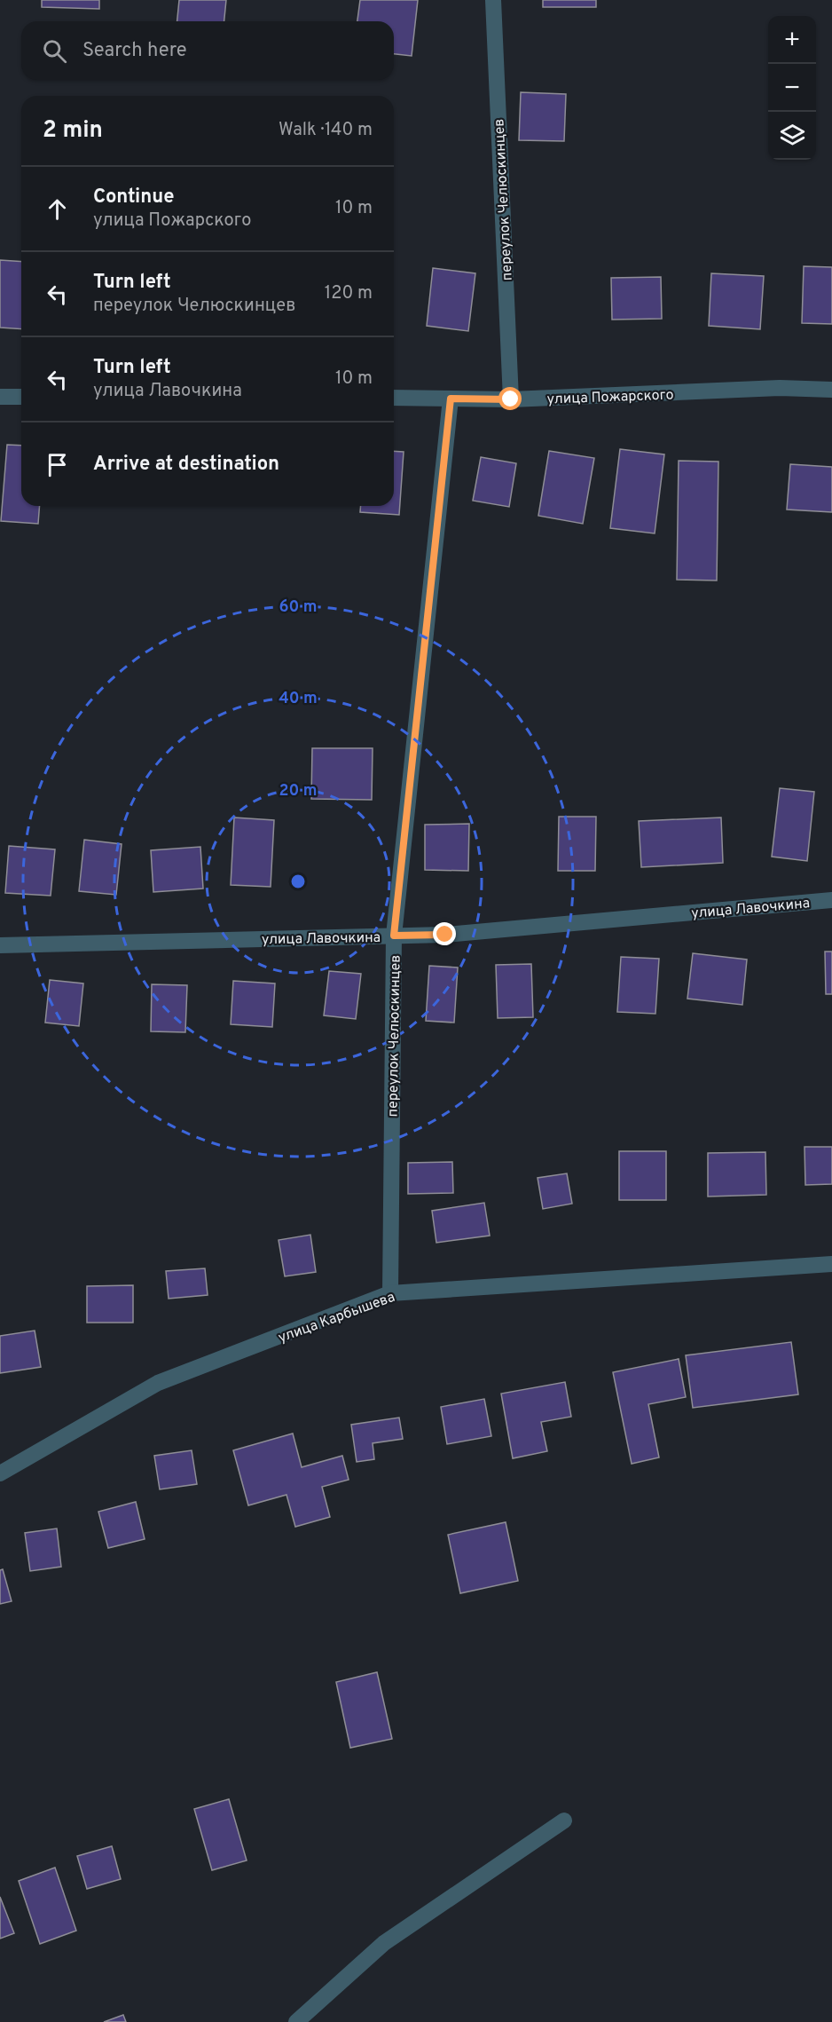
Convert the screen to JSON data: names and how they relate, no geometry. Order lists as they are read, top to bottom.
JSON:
{
  "streets": {
    "street": [
      "переулок Челюскинцев",
      "улица Пожарского",
      "улица Лавочкина",
      "улица Карбышева"
    ]
  },
  "crossings": [
    ["переулок Челюскинцев", "улица Пожарского"],
    ["переулок Челюскинцев", "улица Лавочкина"],
    ["переулок Челюскинцев", "улица Карбышева"]
  ],
  "page": {
    "map_buttons": ["+", "−"],
    "search": "Search here",
    "heading": ["2 min", "Walk · 140 m"],
    "list": [
      ["Continue", "улица Пожарского", "10 m"],
      ["Turn left", "переулок Челюскинцев", "120 m"],
      ["Turn left", "улица Лавочкина", "10 m"],
      "Arrive at destination"
    ]
  },
  "rings": ["60 m", "40 m", "20 m"]
}
